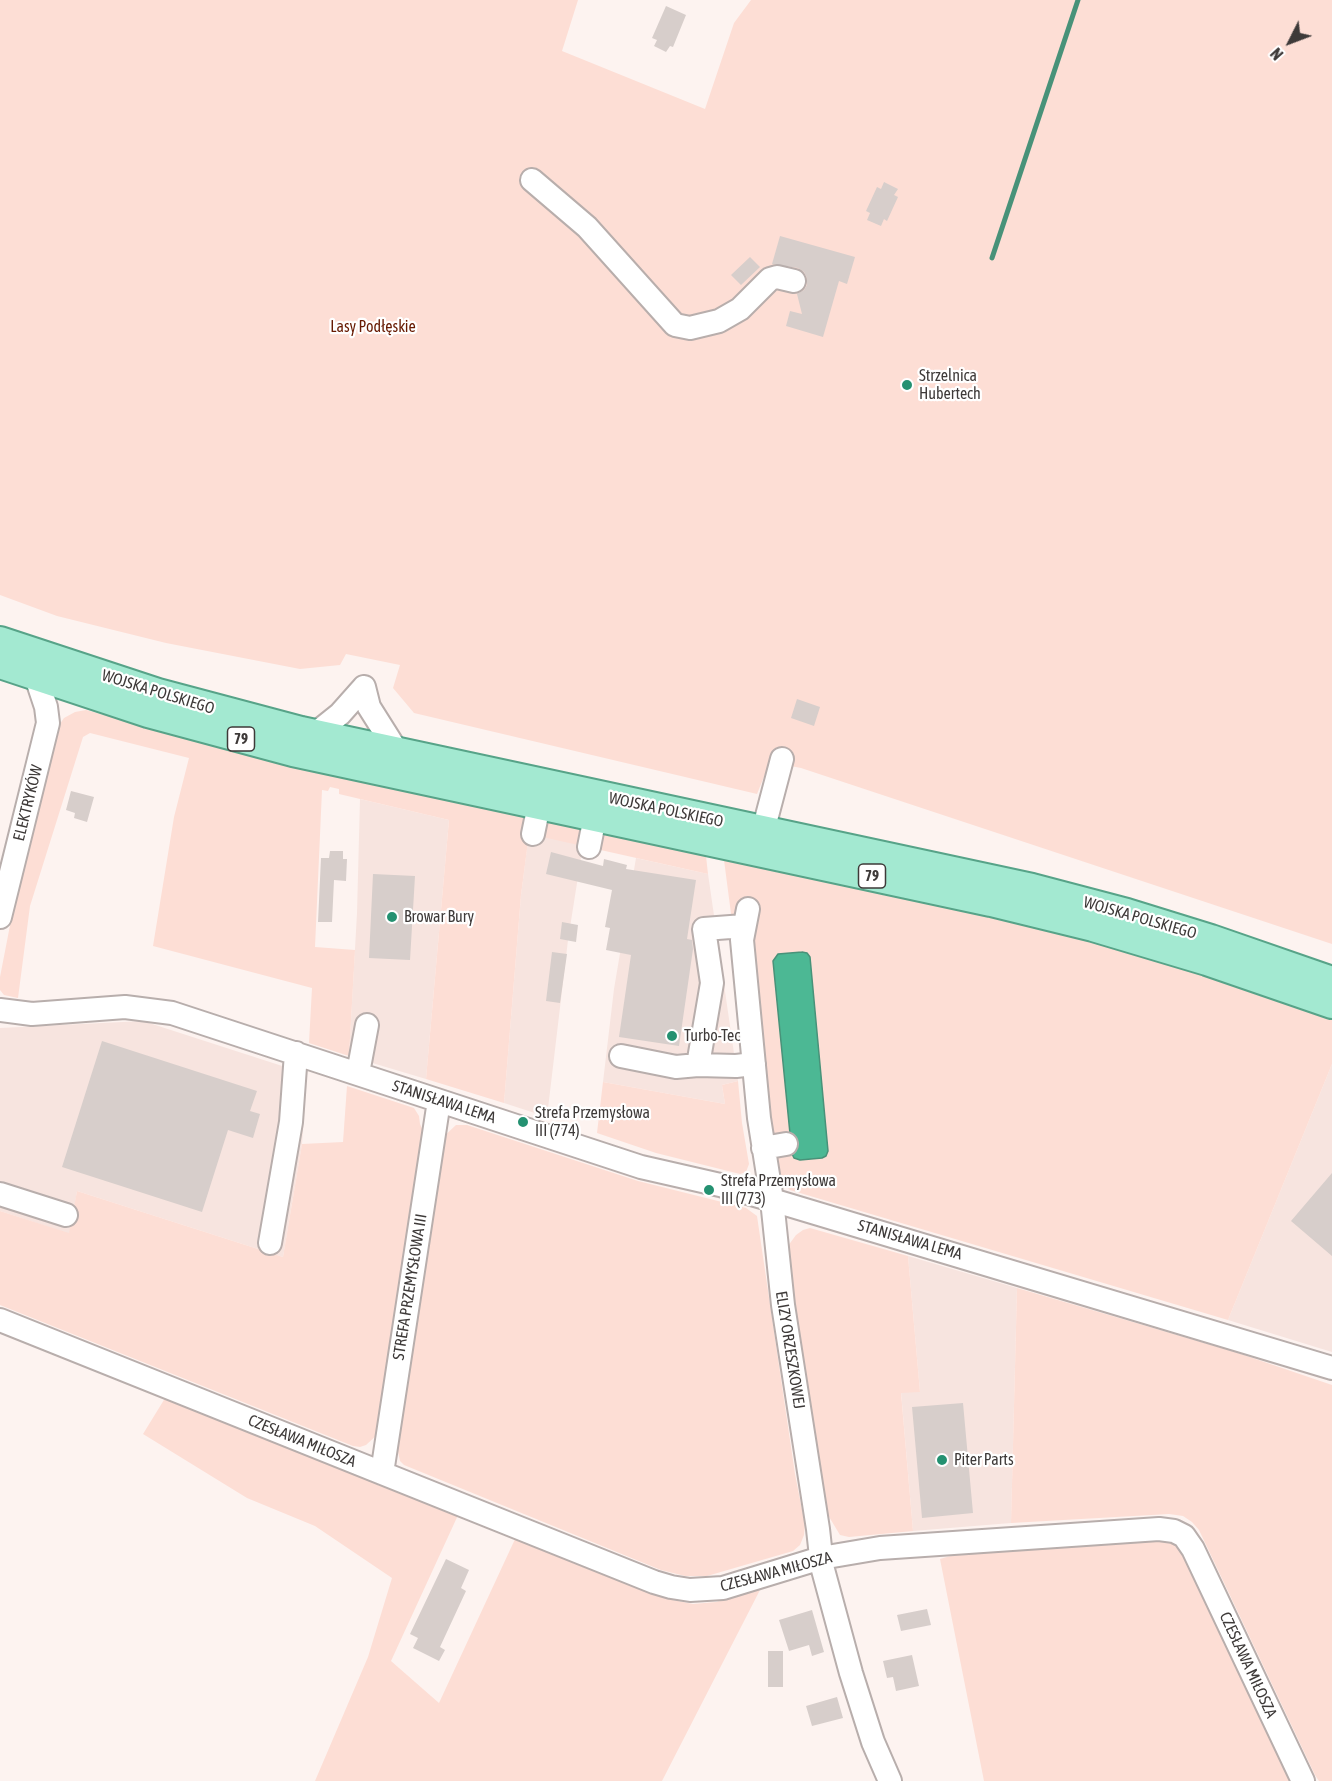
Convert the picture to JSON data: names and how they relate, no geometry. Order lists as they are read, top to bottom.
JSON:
{
  "streets": {
    "main road": ["WOJSKA POLSKIEGO", "79"],
    "street": [
      "ELEKTRYKÓW",
      "STANISŁAWA LEMA",
      "STREFA PRZEMYSŁOWA III",
      "ELIZY ORZESZKOWEJ",
      "CZESŁAWA MIŁOSZA"
    ]
  },
  "crossings": [
    ["WOJSKA POLSKIEGO", "ELEKTRYKÓW"],
    ["STANISŁAWA LEMA", "STREFA PRZEMYSŁOWA III"],
    ["STANISŁAWA LEMA", "ELIZY ORZESZKOWEJ"],
    ["STREFA PRZEMYSŁOWA III", "CZESŁAWA MIŁOSZA"],
    ["ELIZY ORZESZKOWEJ", "CZESŁAWA MIŁOSZA"]
  ],
  "parks": ["Lasy Podłęskie"],
  "places": [
    "Strzelnica Hubertech",
    "Browar Bury",
    "Turbo-Tec",
    "Strefa Przemysłowa III (774)",
    "Strefa Przemysłowa III (773)",
    "Piter Parts"
  ],
  "north": "bottom left"
}
